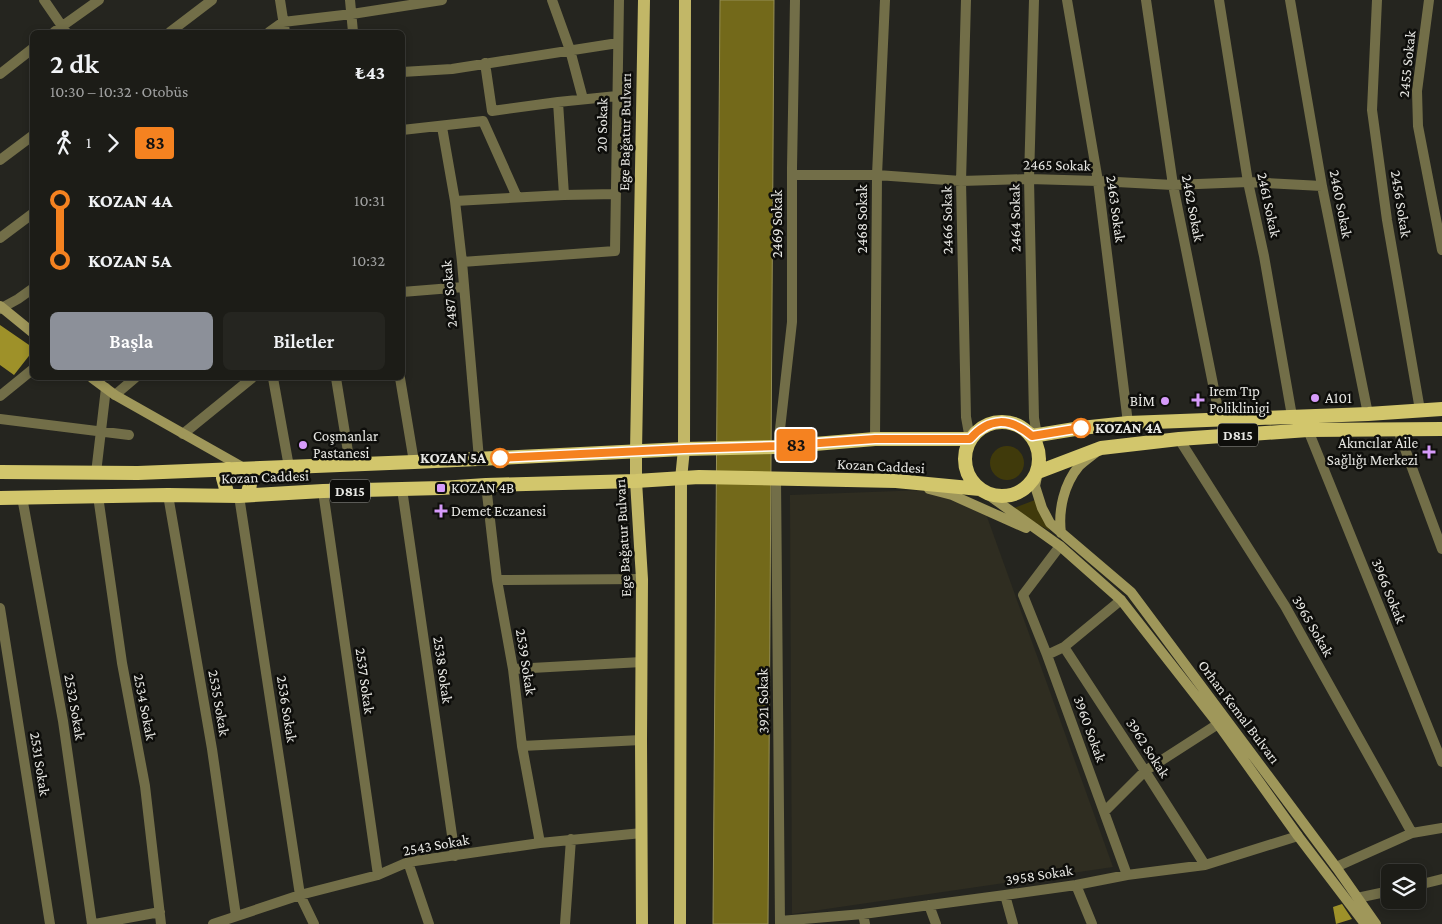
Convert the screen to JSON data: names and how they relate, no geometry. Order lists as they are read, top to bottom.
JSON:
{
  "streets": {
    "highway": ["D815", "Kozan Caddesi"],
    "main road": ["Ege Bağatur Bulvarı", "Orhan Kemal Bulvarı"],
    "street": [
      "2455 Sokak",
      "20 Sokak",
      "2465 Sokak",
      "2460 Sokak",
      "2456 Sokak",
      "2461 Sokak",
      "2462 Sokak",
      "2463 Sokak",
      "2464 Sokak",
      "2468 Sokak",
      "2466 Sokak",
      "2469 Sokak",
      "2487 Sokak",
      "3966 Sokak",
      "3965 Sokak",
      "2539 Sokak",
      "2538 Sokak",
      "2537 Sokak",
      "3921 Sokak",
      "2535 Sokak",
      "2532 Sokak",
      "2534 Sokak",
      "2536 Sokak",
      "3960 Sokak",
      "3962 Sokak",
      "2531 Sokak",
      "2543 Sokak",
      "3958 Sokak"
    ]
  },
  "crossings": [
    ["20 Sokak", "2487 Sokak"],
    ["Ege Bağatur Bulvarı", "Kozan Caddesi"],
    ["Ege Bağatur Bulvarı", "2543 Sokak"],
    ["2465 Sokak", "2460 Sokak"],
    ["2465 Sokak", "2461 Sokak"],
    ["2465 Sokak", "2462 Sokak"],
    ["2465 Sokak", "2463 Sokak"],
    ["2465 Sokak", "2464 Sokak"],
    ["2465 Sokak", "2468 Sokak"],
    ["2465 Sokak", "2466 Sokak"],
    ["2465 Sokak", "2469 Sokak"],
    ["2460 Sokak", "D815"],
    ["2456 Sokak", "D815"],
    ["2461 Sokak", "D815"],
    ["2462 Sokak", "D815"],
    ["2463 Sokak", "D815"],
    ["2464 Sokak", "2466 Sokak"],
    ["2464 Sokak", "D815"],
    ["2464 Sokak", "Kozan Caddesi"],
    ["2464 Sokak", "Orhan Kemal Bulvarı"],
    ["2468 Sokak", "Kozan Caddesi"],
    ["2466 Sokak", "D815"],
    ["2466 Sokak", "Kozan Caddesi"],
    ["2466 Sokak", "Orhan Kemal Bulvarı"],
    ["2469 Sokak", "Kozan Caddesi"],
    ["2487 Sokak", "Kozan Caddesi"],
    ["D815", "Kozan Caddesi"],
    ["D815", "3966 Sokak"],
    ["D815", "3965 Sokak"],
    ["D815", "Orhan Kemal Bulvarı"],
    ["Kozan Caddesi", "2539 Sokak"],
    ["Kozan Caddesi", "2538 Sokak"],
    ["Kozan Caddesi", "2537 Sokak"],
    ["Kozan Caddesi", "3921 Sokak"],
    ["Kozan Caddesi", "2535 Sokak"],
    ["Kozan Caddesi", "2532 Sokak"],
    ["Kozan Caddesi", "2534 Sokak"],
    ["Kozan Caddesi", "2536 Sokak"],
    ["Kozan Caddesi", "Orhan Kemal Bulvarı"],
    ["2539 Sokak", "2543 Sokak"],
    ["2538 Sokak", "2543 Sokak"],
    ["2537 Sokak", "2543 Sokak"],
    ["3921 Sokak", "3958 Sokak"],
    ["2535 Sokak", "2543 Sokak"],
    ["2536 Sokak", "2543 Sokak"],
    ["Orhan Kemal Bulvarı", "3960 Sokak"],
    ["Orhan Kemal Bulvarı", "3958 Sokak"],
    ["3960 Sokak", "3958 Sokak"],
    ["3962 Sokak", "3958 Sokak"]
  ],
  "places": {
    "other": [
      "A101",
      "BİM",
      "KOZAN 4A",
      "Coşmanlar Pastanesi",
      "KOZAN 5A"
    ],
    "health": ["Irem Tıp Poliklinigi", "Akıncılar Aile Sağlığı Merkezi", "Demet Eczanesi"],
    "transit": ["KOZAN 4B"]
  },
  "lines": ["bus line 83"],
  "page": {
    "on_map": "83",
    "heading": ["2 dk", "10:30 – 10:32 · Otobüs", "₺43"],
    "legs": ["1", "83"],
    "list": [
      {
        "name": "KOZAN 4A",
        "value": "10:31"
      },
      {
        "name": "KOZAN 5A",
        "value": "10:32"
      }
    ],
    "buttons": ["Başla", "Biletler"]
  }
}
